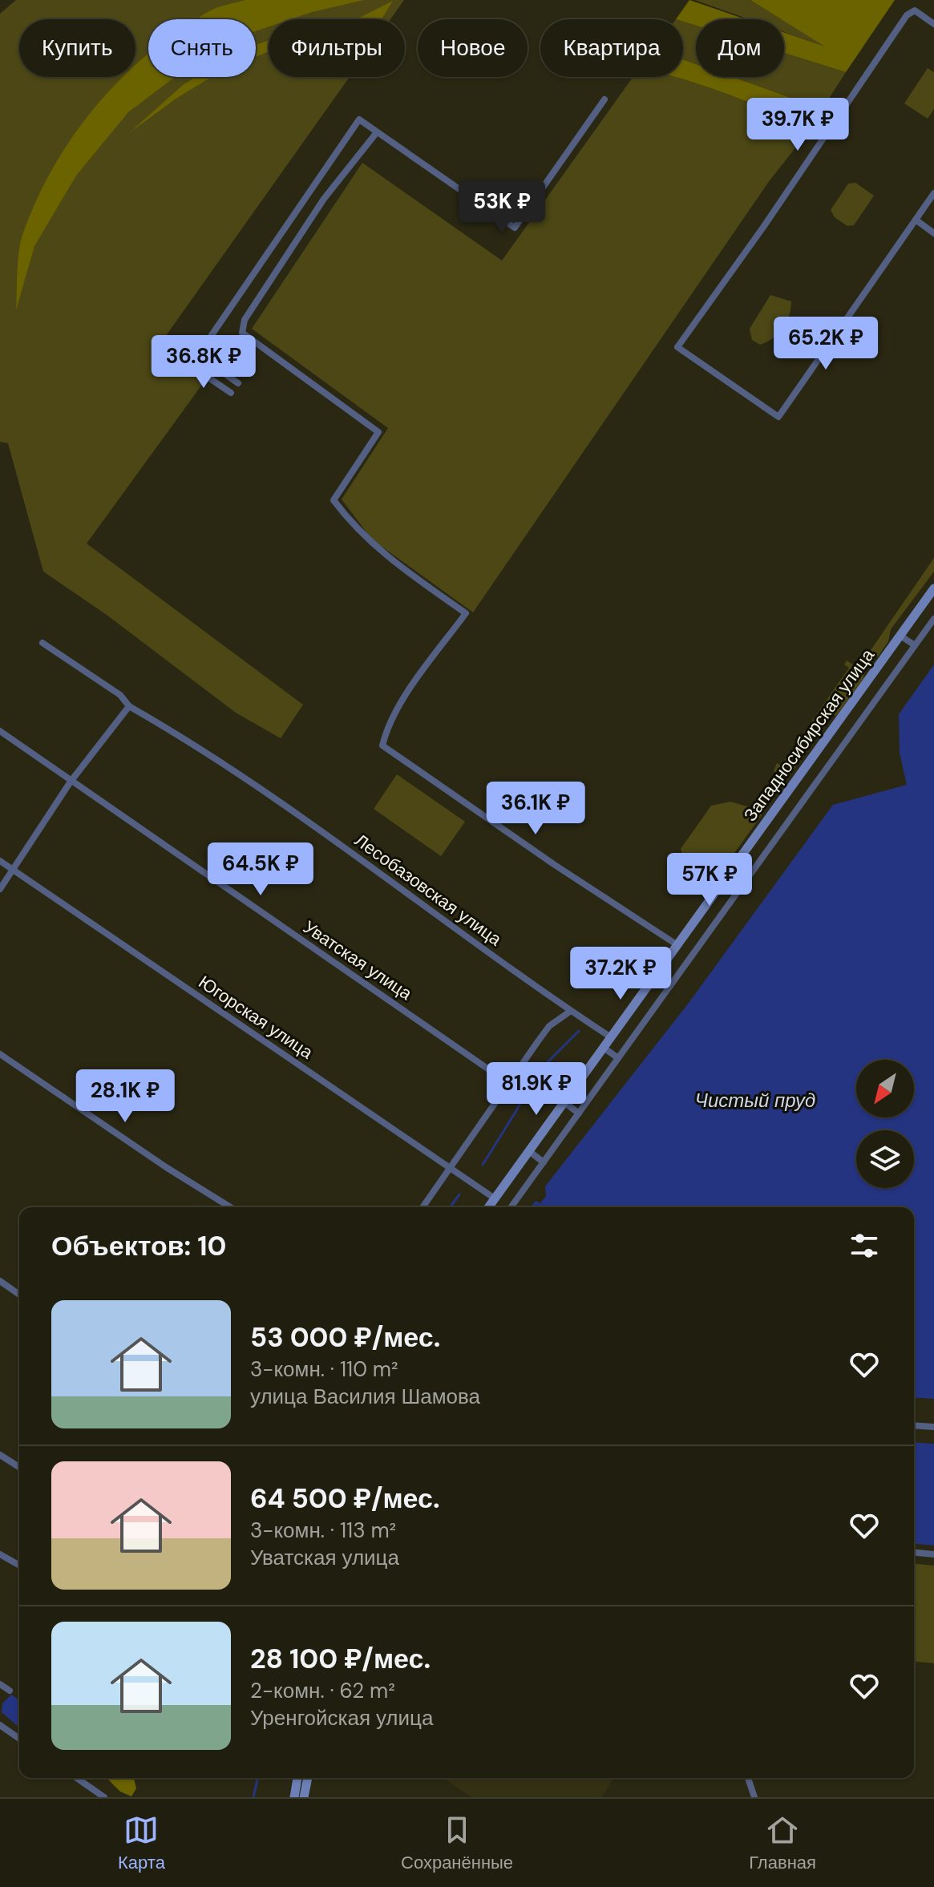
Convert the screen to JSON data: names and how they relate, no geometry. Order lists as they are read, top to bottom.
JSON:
{
  "streets": {
    "main road": ["Западносибирская улица"],
    "street": ["Лесобазовская улица", "Уватская улица", "Югорская улица"]
  },
  "crossings": [
    ["Западносибирская улица", "Лесобазовская улица"],
    ["Западносибирская улица", "Югорская улица"]
  ],
  "water": ["Чистый пруд"],
  "north": "bottom left",
  "page": {
    "chip": [
      "Купить",
      "Снять",
      "Фильтры",
      "Новое",
      "Квартира",
      "Дом"
    ],
    "price": [
      "39.7K ₽",
      "53K ₽",
      "65.2K ₽",
      "36.8K ₽",
      "36.1K ₽",
      "64.5K ₽",
      "57K ₽",
      "37.2K ₽",
      "81.9K ₽",
      "28.1K ₽"
    ],
    "heading": "Объектов: 10",
    "list": [
      {
        "name": "53 000 ₽/мес.",
        "note": "3-комн. · 110 m² · улица Василия Шамова"
      },
      {
        "name": "64 500 ₽/мес.",
        "note": "3-комн. · 113 m² · Уватская улица"
      },
      {
        "name": "28 100 ₽/мес.",
        "note": "2-комн. · 62 m² · Уренгойская улица"
      }
    ],
    "tabs": ["Карта", "Сохранённые", "Главная"]
  }
}
